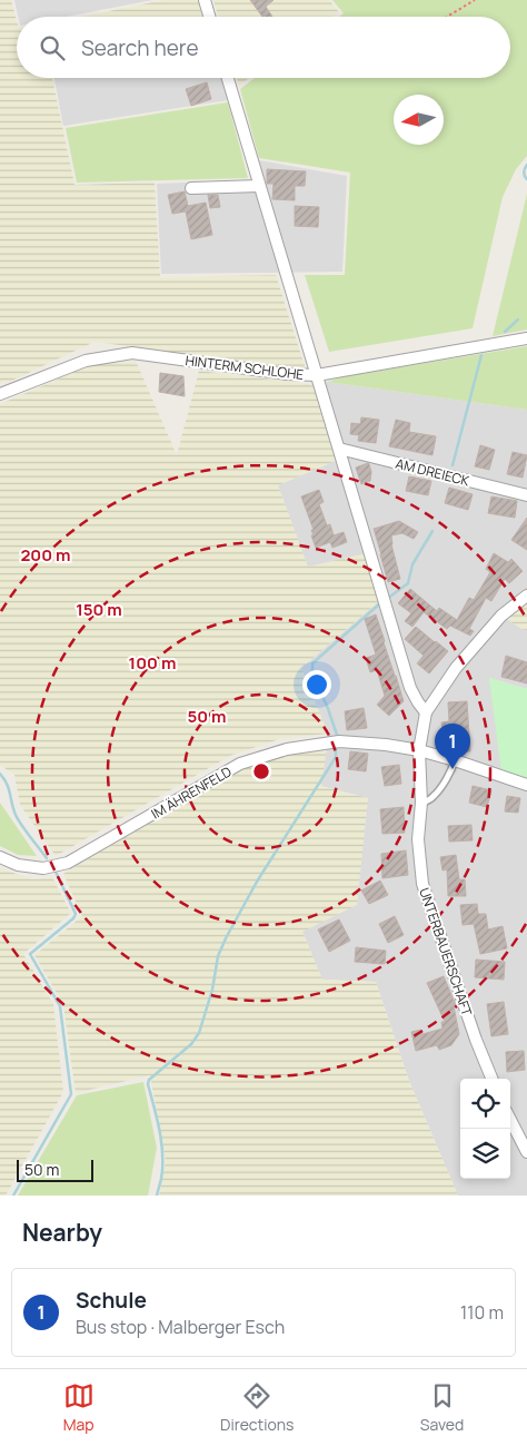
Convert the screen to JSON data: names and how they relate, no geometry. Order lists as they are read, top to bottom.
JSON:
{
  "streets": {
    "street": [
      "HINTERM SCHLOHE",
      "AM DREIECK",
      "IM ÄHRENFELD",
      "UNTERBAUERSCHAFT"
    ]
  },
  "crossings": [
    ["IM ÄHRENFELD", "UNTERBAUERSCHAFT"]
  ],
  "scale_bar": "50 m",
  "north": "left",
  "page": {
    "search": "Search here",
    "pins": "1",
    "scale": "50 m",
    "heading": "Nearby",
    "list": [
      {
        "mark": "1",
        "name": "Schule",
        "note": "Bus stop · Malberger Esch",
        "value": "110 m"
      }
    ],
    "nav": ["Map", "Directions", "Saved"]
  },
  "rings": [
    "200 m",
    "150 m",
    "100 m",
    "50 m"
  ]
}
